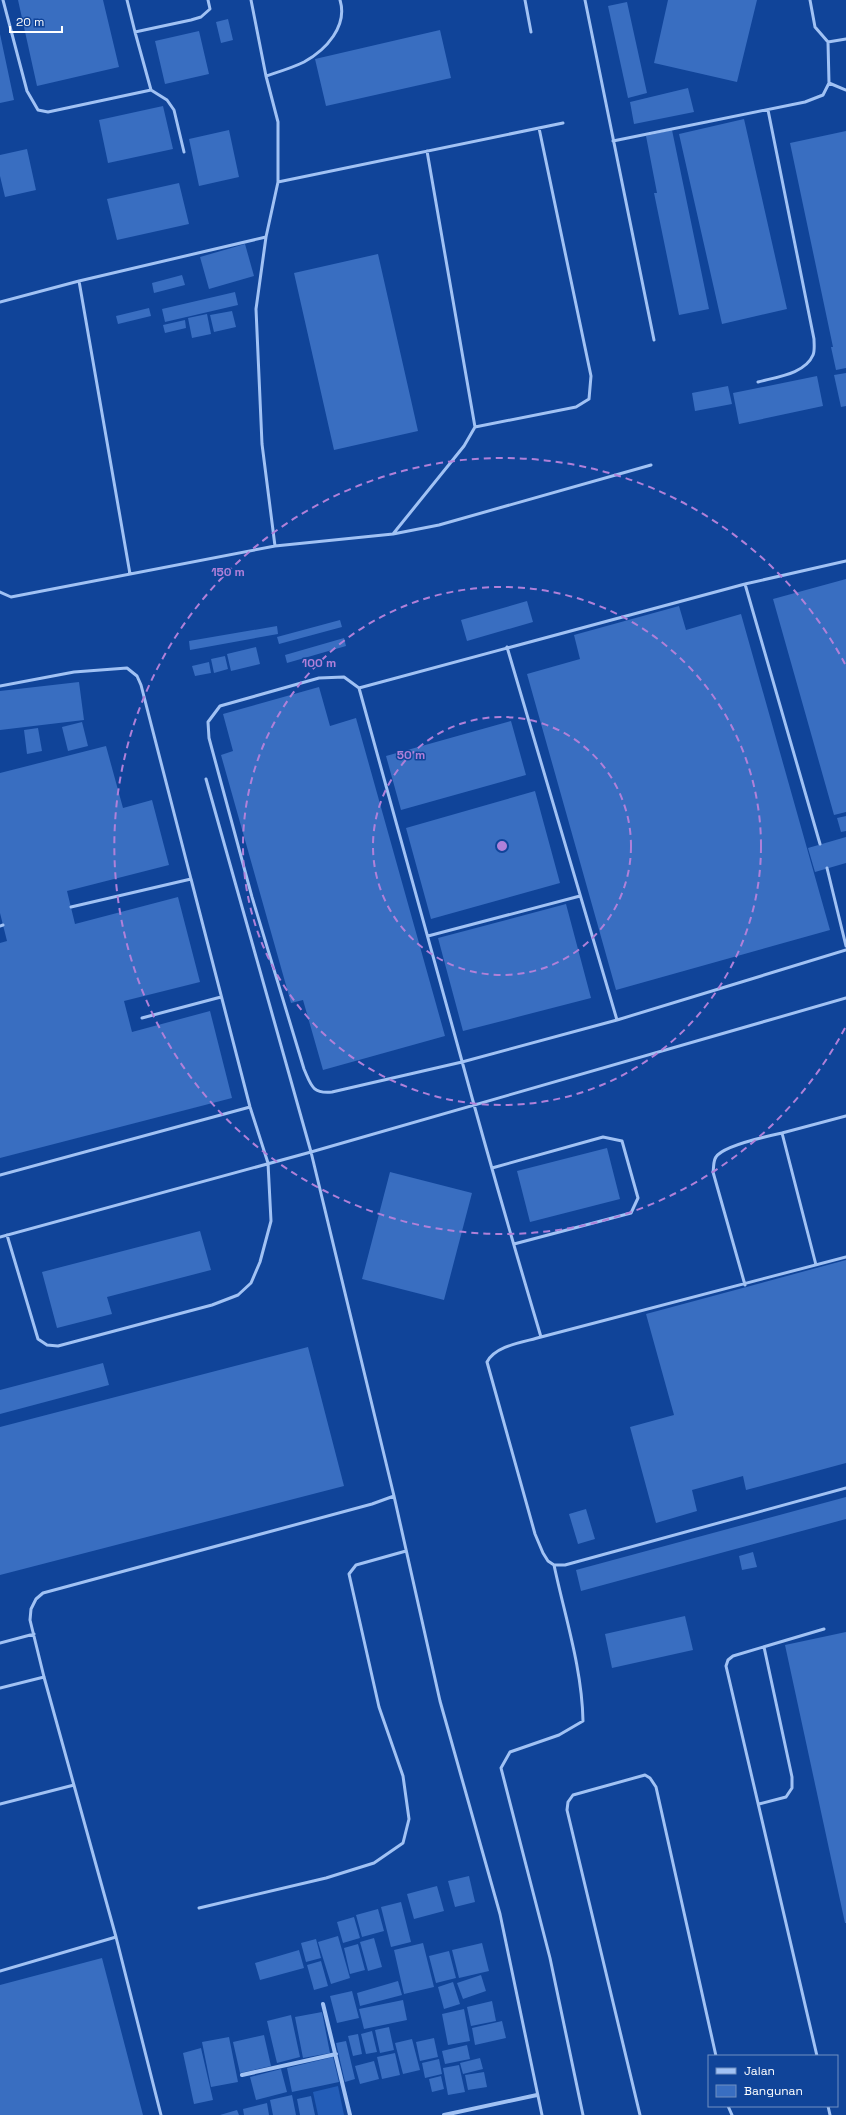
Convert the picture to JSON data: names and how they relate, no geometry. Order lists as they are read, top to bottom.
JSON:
{
  "legend": ["Jalan", "Bangunan"],
  "scale_bar": "20 m",
  "rings": ["150 m", "100 m", "50 m"]
}
